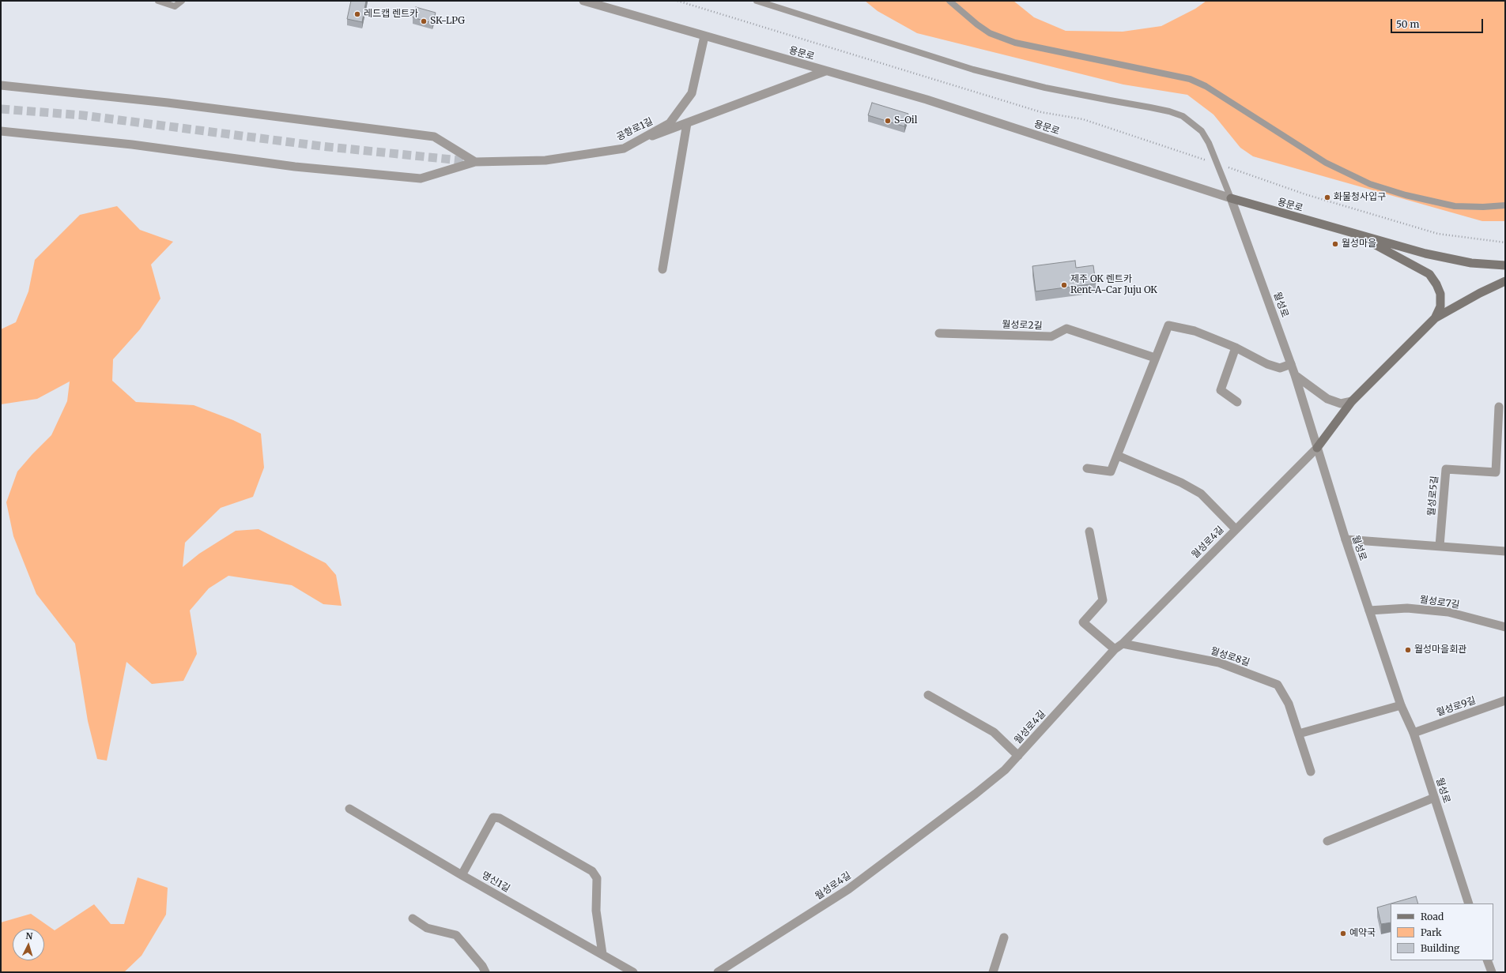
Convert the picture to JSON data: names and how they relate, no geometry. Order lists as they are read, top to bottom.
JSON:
{
  "streets": {
    "main road": ["용문로"],
    "street": [
      "공항로1길",
      "월성로",
      "월성로2길",
      "월성로5길",
      "월성로4길",
      "월성로7길",
      "월성로8길",
      "월성로9길",
      "명신1길"
    ]
  },
  "crossings": [
    ["용문로", "공항로1길"],
    ["용문로", "월성로"],
    ["월성로", "월성로4길"],
    ["월성로", "월성로7길"],
    ["월성로", "월성로9길"],
    ["월성로4길", "월성로8길"]
  ],
  "places": [
    "레드캡 렌트카",
    "SK-LPG",
    "S-Oil",
    "화물청사입구",
    "월성마을",
    "제주 OK 렌트카 Rent-A-Car Juju OK",
    "월성마을회관",
    "예약국"
  ],
  "legend": ["Road", "Park", "Building"],
  "scale_bar": "50 m",
  "north": "top"
}
